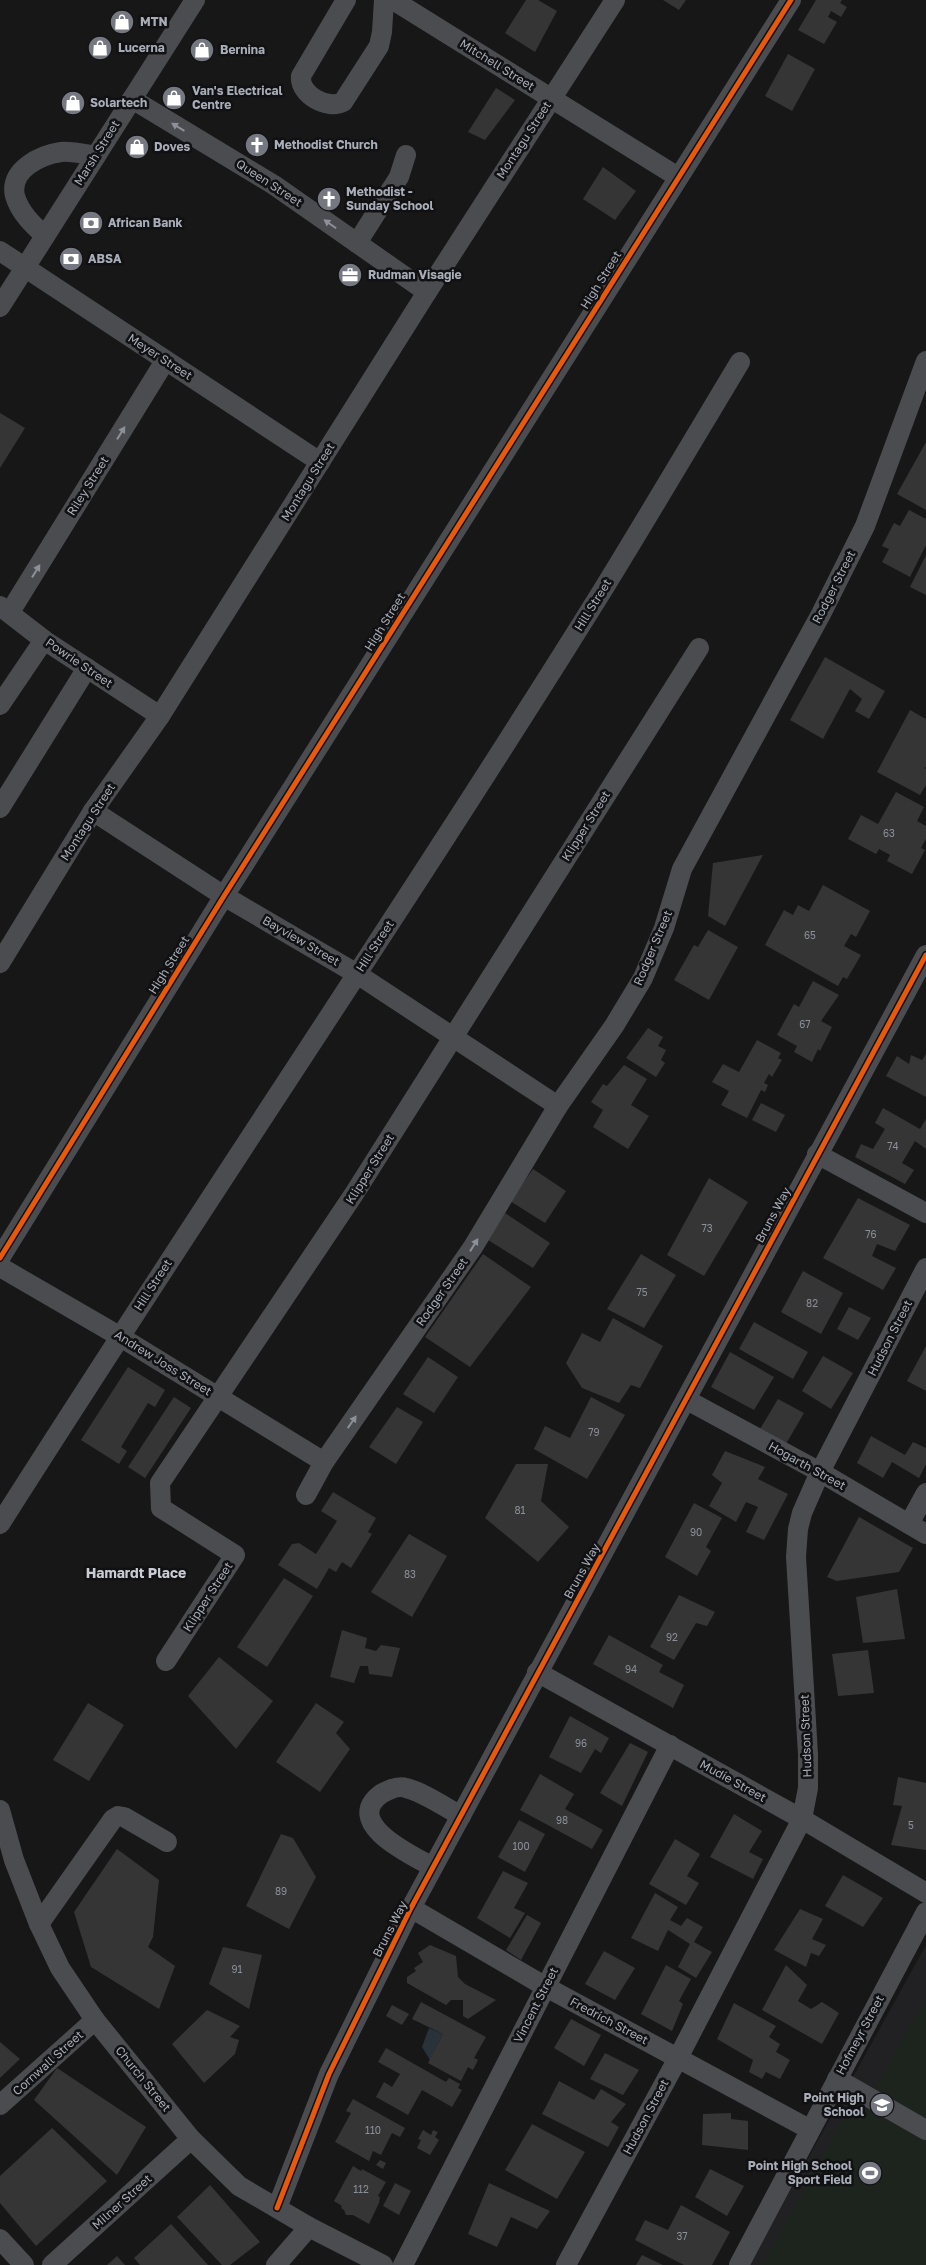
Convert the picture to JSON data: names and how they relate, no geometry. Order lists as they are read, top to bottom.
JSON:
{
  "streets": {
    "street": [
      "Mitchell Street",
      "Montagu Street",
      "Marsh Street",
      "Queen Street",
      "High Street",
      "Meyer Street",
      "Riley Street",
      "Rodger Street",
      "Hill Street",
      "Powrie Street",
      "Klipper Street",
      "Bayview Street",
      "Bruns Way",
      "Hudson Street",
      "Andrew Joss Street",
      "Hogarth Street",
      "Mudie Street",
      "Vincent Street",
      "Fredrich Street",
      "Hofmeyr Street",
      "Cornwall Street",
      "Church Street",
      "Milner Street"
    ]
  },
  "crossings": [
    ["Mitchell Street", "Montagu Street"],
    ["Mitchell Street", "High Street"],
    ["Montagu Street", "Queen Street"],
    ["Montagu Street", "Meyer Street"],
    ["Montagu Street", "Powrie Street"],
    ["Montagu Street", "Bayview Street"],
    ["Marsh Street", "Queen Street"],
    ["Marsh Street", "Meyer Street"],
    ["High Street", "Bayview Street"],
    ["Meyer Street", "Riley Street"],
    ["Riley Street", "Powrie Street"],
    ["Rodger Street", "Bayview Street"],
    ["Rodger Street", "Andrew Joss Street"],
    ["Hill Street", "Bayview Street"],
    ["Hill Street", "Andrew Joss Street"],
    ["Klipper Street", "Bayview Street"],
    ["Klipper Street", "Andrew Joss Street"],
    ["Bruns Way", "Hogarth Street"],
    ["Bruns Way", "Mudie Street"],
    ["Bruns Way", "Fredrich Street"],
    ["Bruns Way", "Church Street"],
    ["Hudson Street", "Hogarth Street"],
    ["Hudson Street", "Mudie Street"],
    ["Hudson Street", "Fredrich Street"],
    ["Mudie Street", "Vincent Street"],
    ["Vincent Street", "Fredrich Street"],
    ["Fredrich Street", "Hofmeyr Street"],
    ["Cornwall Street", "Church Street"],
    ["Church Street", "Milner Street"]
  ],
  "one_way": ["Queen Street", "Riley Street"],
  "districts": ["Hamardt Place"],
  "places": {
    "shop": [
      "MTN",
      "Lucerna",
      "Bernina",
      "Van's Electrical Centre",
      "Solartech",
      "Doves"
    ],
    "church": ["Methodist Church", "Methodist - Sunday School"],
    "bank": ["African Bank", "ABSA"],
    "office": ["Rudman Visagie"],
    "school or university": ["Point High School"],
    "sports": ["Point High School Sport Field"]
  },
  "house_numbers": [
    "63",
    "65",
    "67",
    "74",
    "73",
    "76",
    "75",
    "82",
    "79",
    "81",
    "90",
    "83",
    "92",
    "94",
    "96",
    "98",
    "5",
    "100",
    "89",
    "91",
    "110",
    "112",
    "37"
  ]
}
